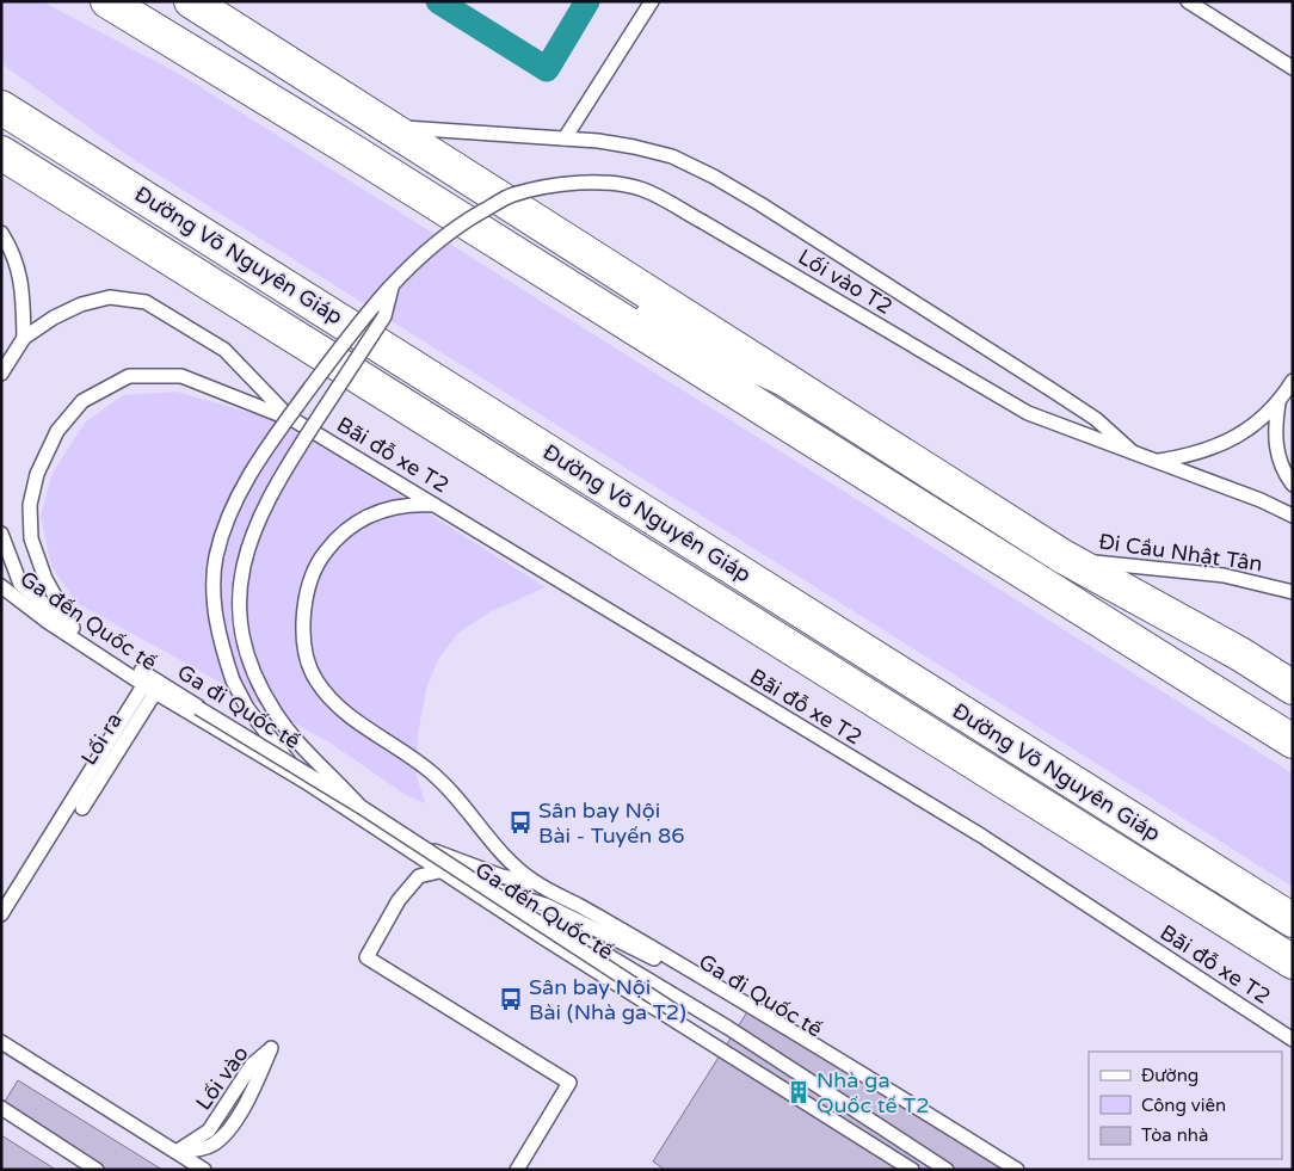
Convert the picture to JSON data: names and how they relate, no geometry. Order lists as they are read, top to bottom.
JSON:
{
  "streets": {
    "main road": ["Đường Võ Nguyên Giáp"],
    "lane": [
      "Lối vào T2",
      "Bãi đỗ xe T2",
      "Đi Cầu Nhật Tân",
      "Ga đến Quốc tế",
      "Ga đi Quốc tế",
      "Lối ra",
      "Lối vào"
    ]
  },
  "crossings": [
    ["Lối vào T2", "Ga đến Quốc tế"],
    ["Bãi đỗ xe T2", "Ga đến Quốc tế"],
    ["Ga đến Quốc tế", "Lối ra"]
  ],
  "places": {
    "bus stop": ["Sân bay Nội Bài - Tuyến 86", "Sân bay Nội Bài (Nhà ga T2)"],
    "building": ["Nhà ga Quốc tế T2"]
  },
  "legend": ["Đường", "Công viên", "Tòa nhà"]
}
